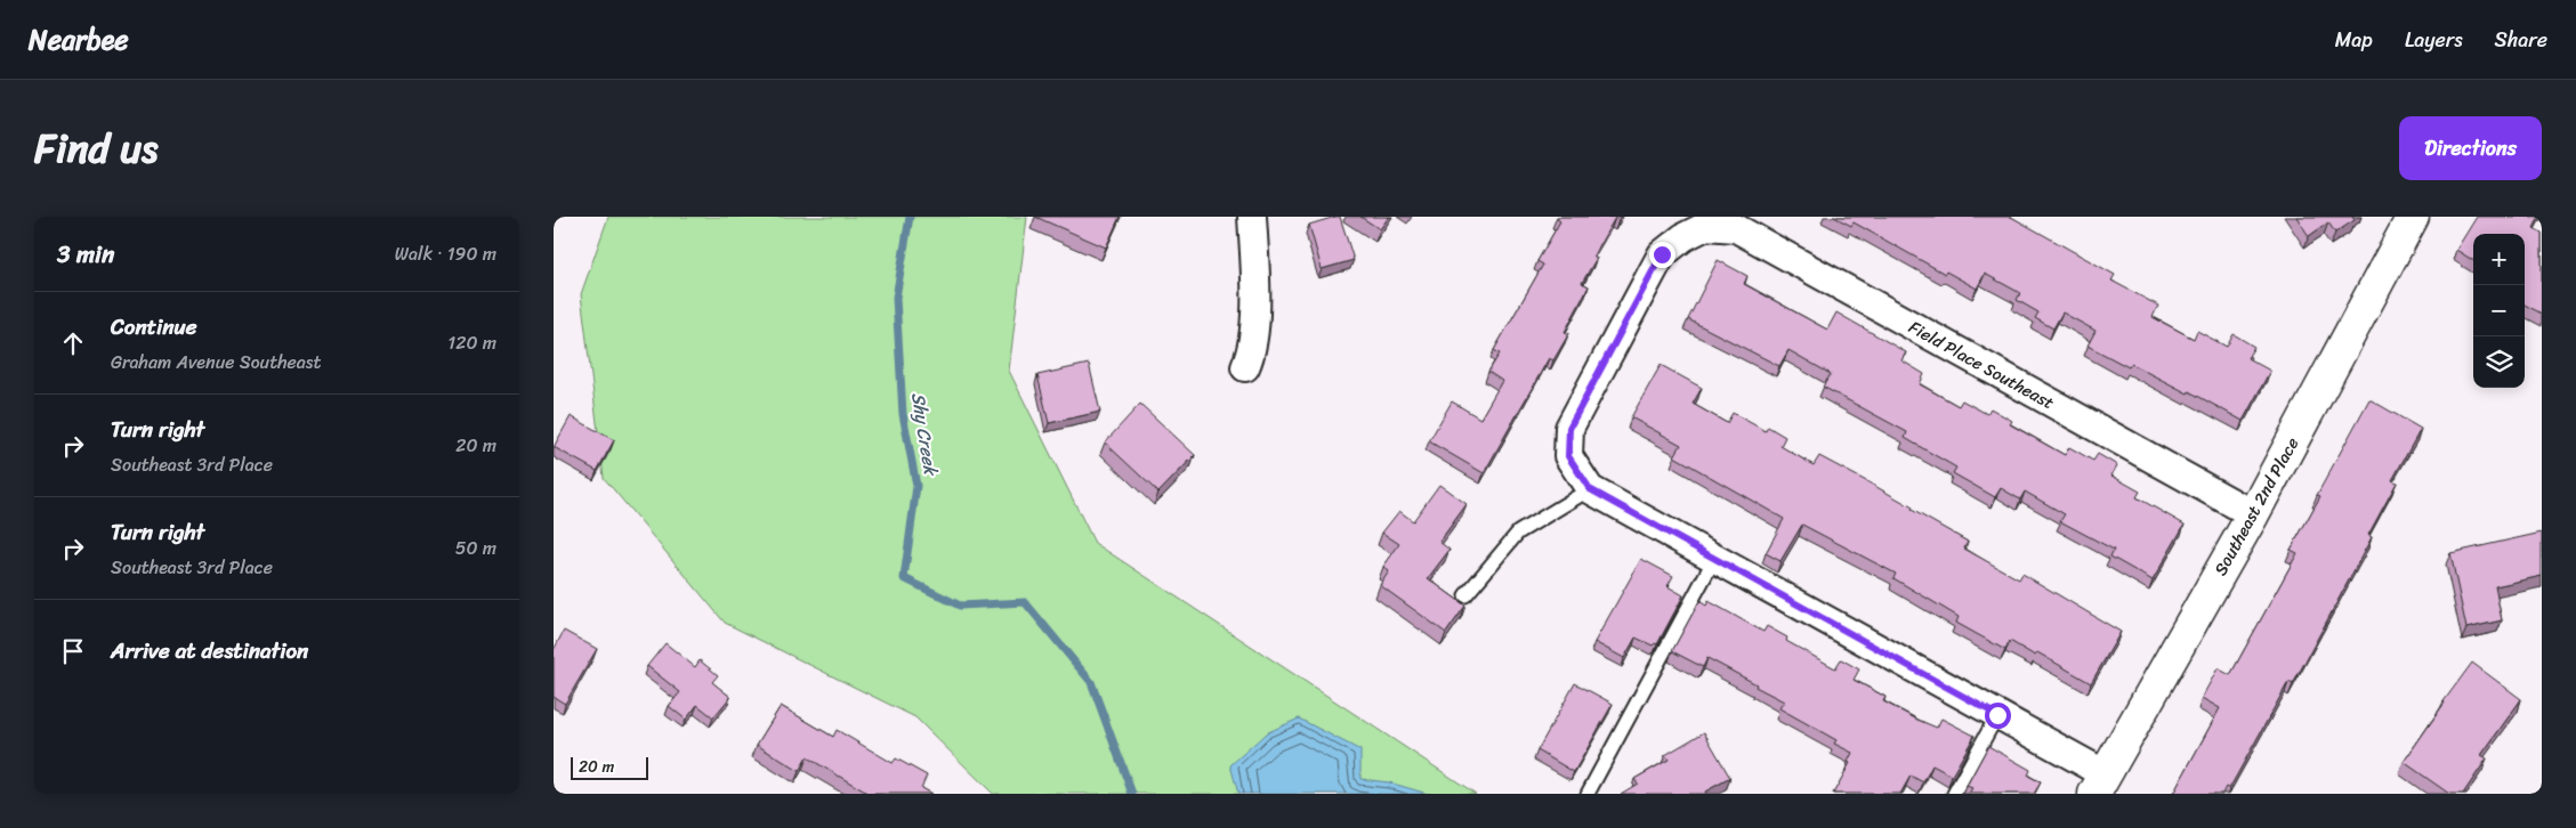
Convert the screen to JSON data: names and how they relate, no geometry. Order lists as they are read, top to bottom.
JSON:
{
  "streets": {
    "street": ["Field Place Southeast", "Southeast 2nd Place"]
  },
  "crossings": [
    ["Field Place Southeast", "Southeast 2nd Place"]
  ],
  "water": ["Shy Creek"],
  "scale_bar": "20 m",
  "page": {
    "header": "Nearbee",
    "nav": ["Map", "Layers", "Share"],
    "title": "Find us",
    "buttons": "Directions",
    "heading": ["3 min", "Walk · 190 m"],
    "map_buttons": ["+", "−"],
    "list": [
      ["Continue", "Graham Avenue Southeast", "120 m"],
      ["Turn right", "Southeast 3rd Place", "20 m"],
      ["Turn right", "Southeast 3rd Place", "50 m"],
      "Arrive at destination"
    ],
    "scale": "20 m"
  }
}
